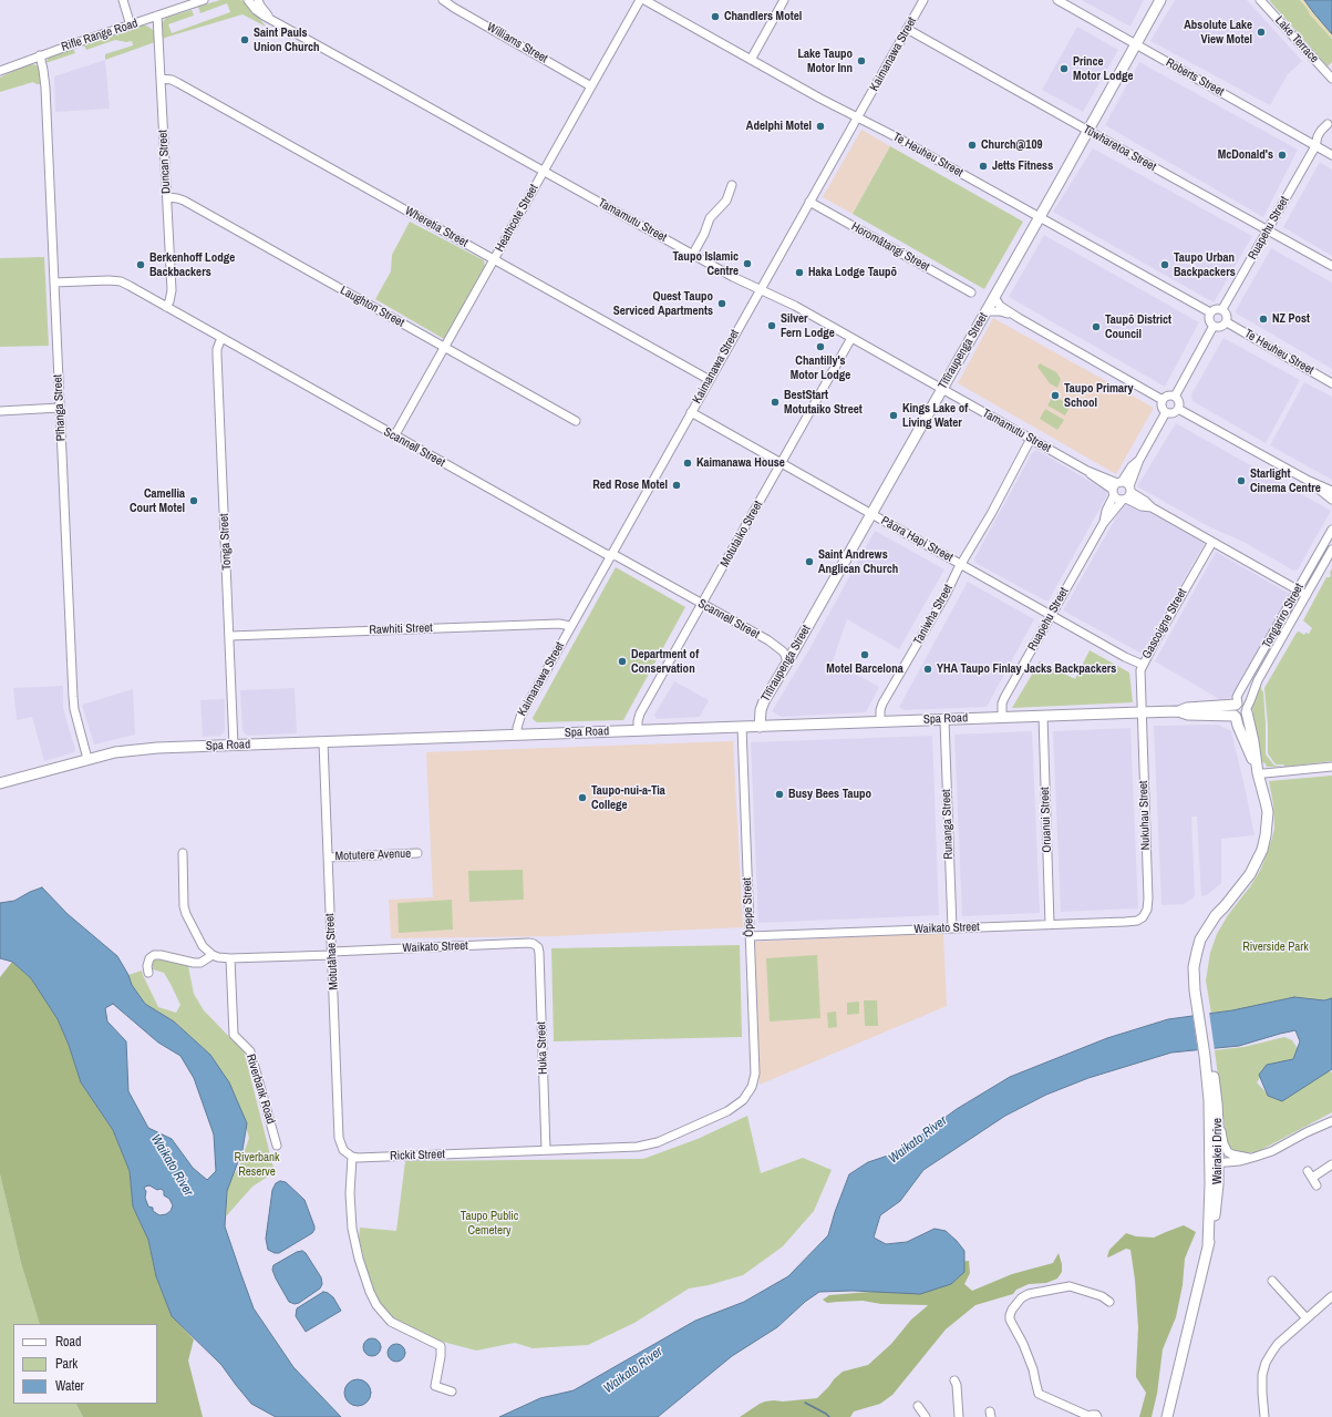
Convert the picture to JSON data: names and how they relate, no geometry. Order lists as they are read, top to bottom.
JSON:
{
  "streets": {
    "main road": ["Tītīraupenga Street", "Spa Road", "Wairakei Drive"],
    "street": [
      "Rifle Range Road",
      "Lake Terrace",
      "Williams Street",
      "Kaimanawa Street",
      "Roberts Street",
      "Tūwharetoa Street",
      "Te Heuheu Street",
      "Duncan Street",
      "Heathcote Street",
      "Tamamutu Street",
      "Wheretia Street",
      "Ruapehu Street",
      "Horomātangi Street",
      "Laughton Street",
      "Pīhanga Street",
      "Scannell Street",
      "Motutaiko Street",
      "Pāora Hapi Street",
      "Tonga Street",
      "Taniwha Street",
      "Tongariro Street",
      "Gascoigne Street",
      "Rawhiti Street",
      "Nukuhau Street",
      "Oruanui Street",
      "Runanga Street",
      "Motutere Avenue",
      "Ōpepe Street",
      "Waikato Street",
      "Motutāhae Street",
      "Huka Street",
      "Riverbank Road",
      "Rickit Street"
    ]
  },
  "crossings": [
    ["Rifle Range Road", "Duncan Street"],
    ["Rifle Range Road", "Pīhanga Street"],
    ["Williams Street", "Heathcote Street"],
    ["Kaimanawa Street", "Tūwharetoa Street"],
    ["Kaimanawa Street", "Te Heuheu Street"],
    ["Kaimanawa Street", "Tamamutu Street"],
    ["Kaimanawa Street", "Wheretia Street"],
    ["Kaimanawa Street", "Horomātangi Street"],
    ["Kaimanawa Street", "Scannell Street"],
    ["Kaimanawa Street", "Pāora Hapi Street"],
    ["Kaimanawa Street", "Rawhiti Street"],
    ["Kaimanawa Street", "Spa Road"],
    ["Roberts Street", "Ruapehu Street"],
    ["Roberts Street", "Tītīraupenga Street"],
    ["Tūwharetoa Street", "Ruapehu Street"],
    ["Tūwharetoa Street", "Tītīraupenga Street"],
    ["Te Heuheu Street", "Ruapehu Street"],
    ["Te Heuheu Street", "Tītīraupenga Street"],
    ["Duncan Street", "Wheretia Street"],
    ["Duncan Street", "Laughton Street"],
    ["Duncan Street", "Scannell Street"],
    ["Heathcote Street", "Tamamutu Street"],
    ["Heathcote Street", "Wheretia Street"],
    ["Heathcote Street", "Laughton Street"],
    ["Heathcote Street", "Scannell Street"],
    ["Tamamutu Street", "Ruapehu Street"],
    ["Tamamutu Street", "Tītīraupenga Street"],
    ["Tamamutu Street", "Motutaiko Street"],
    ["Tamamutu Street", "Taniwha Street"],
    ["Ruapehu Street", "Pāora Hapi Street"],
    ["Ruapehu Street", "Spa Road"],
    ["Tītīraupenga Street", "Scannell Street"],
    ["Tītīraupenga Street", "Pāora Hapi Street"],
    ["Tītīraupenga Street", "Spa Road"],
    ["Pīhanga Street", "Scannell Street"],
    ["Pīhanga Street", "Spa Road"],
    ["Scannell Street", "Motutaiko Street"],
    ["Scannell Street", "Tonga Street"],
    ["Motutaiko Street", "Pāora Hapi Street"],
    ["Motutaiko Street", "Spa Road"],
    ["Pāora Hapi Street", "Taniwha Street"],
    ["Pāora Hapi Street", "Gascoigne Street"],
    ["Tonga Street", "Rawhiti Street"],
    ["Tonga Street", "Spa Road"],
    ["Taniwha Street", "Spa Road"],
    ["Tongariro Street", "Spa Road"],
    ["Gascoigne Street", "Spa Road"],
    ["Gascoigne Street", "Nukuhau Street"],
    ["Spa Road", "Nukuhau Street"],
    ["Spa Road", "Oruanui Street"],
    ["Spa Road", "Runanga Street"],
    ["Spa Road", "Ōpepe Street"],
    ["Spa Road", "Motutāhae Street"],
    ["Nukuhau Street", "Waikato Street"],
    ["Oruanui Street", "Waikato Street"],
    ["Runanga Street", "Waikato Street"],
    ["Motutere Avenue", "Motutāhae Street"],
    ["Ōpepe Street", "Waikato Street"],
    ["Ōpepe Street", "Rickit Street"],
    ["Waikato Street", "Motutāhae Street"],
    ["Waikato Street", "Huka Street"],
    ["Waikato Street", "Riverbank Road"],
    ["Motutāhae Street", "Rickit Street"],
    ["Huka Street", "Rickit Street"]
  ],
  "water": ["Waikato River"],
  "parks": ["Riverside Park", "Riverbank Reserve", "Taupo Public Cemetery"],
  "places": [
    "Chandlers Motel",
    "Absolute Lake View Motel",
    "Saint Pauls Union Church",
    "Lake Taupo Motor Inn",
    "Prince Motor Lodge",
    "Adelphi Motel",
    "Church@109",
    "McDonald's",
    "Jetts Fitness",
    "Taupo Islamic Centre",
    "Berkenhoff Lodge Backbackers",
    "Taupo Urban Backpackers",
    "Haka Lodge Taupō",
    "Quest Taupo Serviced Apartments",
    "NZ Post",
    "Silver Fern Lodge",
    "Taupō District Council",
    "Chantilly's Motor Lodge",
    "Taupo Primary School",
    "BestStart Motutaiko Street",
    "Kings Lake of Living Water",
    "Kaimanawa House",
    "Starlight Cinema Centre",
    "Red Rose Motel",
    "Camellia Court Motel",
    "Saint Andrews Anglican Church",
    "Motel Barcelona",
    "Department of Conservation",
    "YHA Taupo Finlay Jacks Backpackers",
    "Busy Bees Taupo",
    "Taupo-nui-a-Tia College"
  ],
  "legend": ["Road", "Park", "Water"]
}
